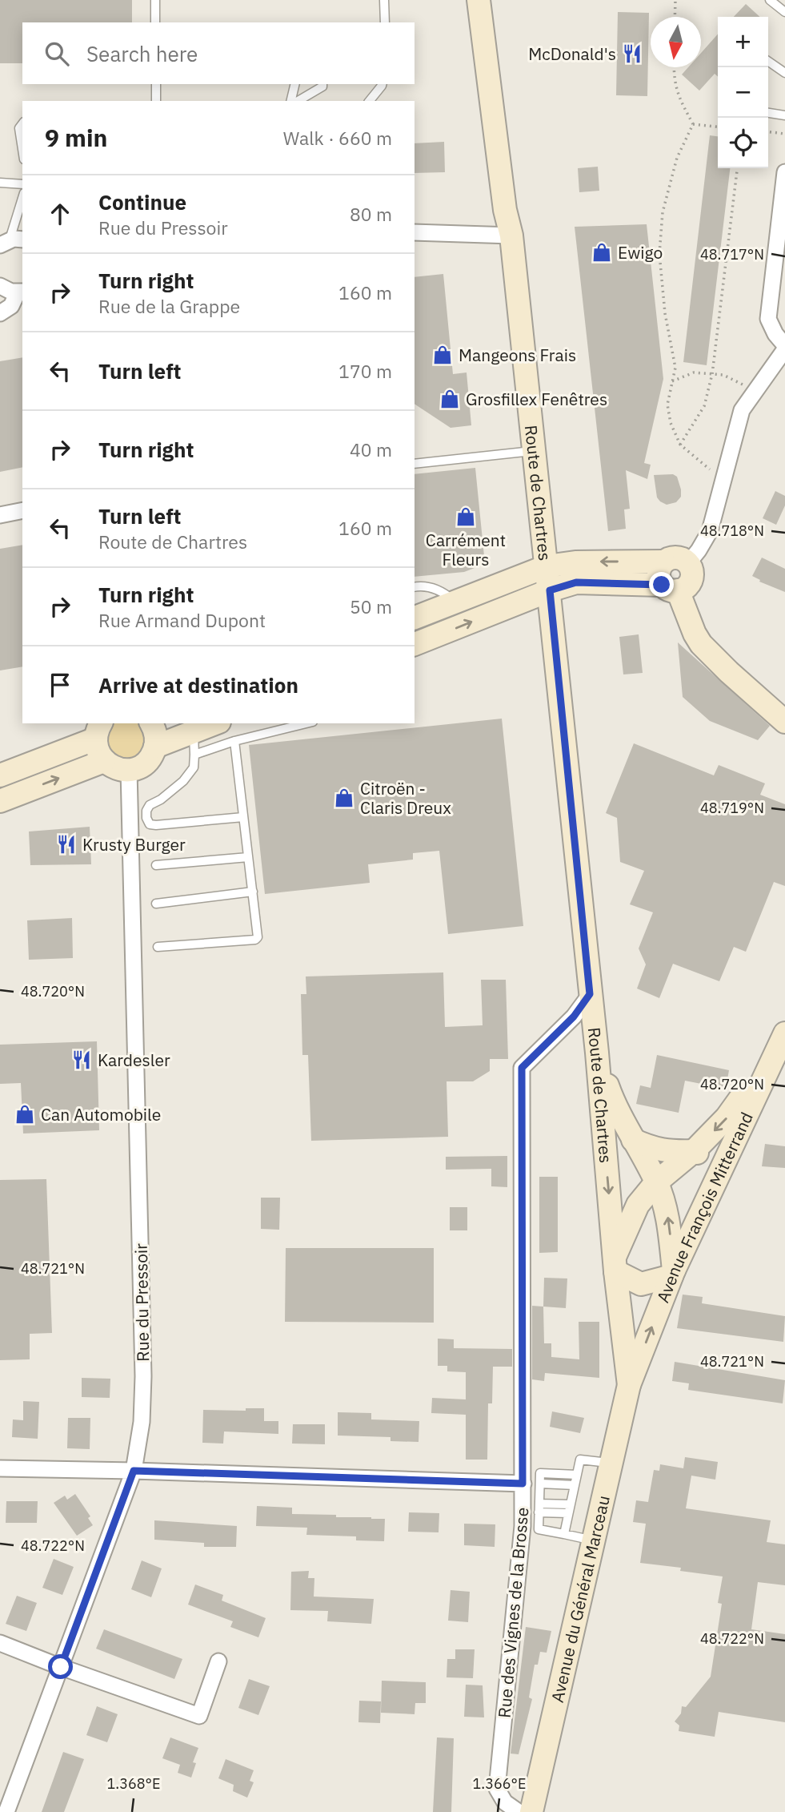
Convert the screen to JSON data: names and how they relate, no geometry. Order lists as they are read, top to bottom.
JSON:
{
  "streets": {
    "main road": ["Route de Chartres", "Avenue François Mitterrand", "Avenue du Général Marceau"],
    "street": ["Rue du Pressoir", "Rue des Vignes de la Brosse"]
  },
  "crossings": [
    ["Route de Chartres", "Avenue François Mitterrand"],
    ["Route de Chartres", "Avenue du Général Marceau"],
    ["Route de Chartres", "Rue des Vignes de la Brosse"],
    ["Avenue François Mitterrand", "Avenue du Général Marceau"]
  ],
  "places": {
    "restaurant": ["McDonald's", "Krusty Burger", "Kardesler"],
    "shop": [
      "Ewigo",
      "Mangeons Frais",
      "Grosfillex Fenêtres",
      "Carrément Fleurs",
      "Citroën - Claris Dreux",
      "Can Automobile"
    ]
  },
  "north": "bottom",
  "page": {
    "map_buttons": ["+", "−"],
    "search": "Search here",
    "heading": ["9 min", "Walk · 660 m"],
    "list": [
      ["Continue", "Rue du Pressoir", "80 m"],
      ["Turn right", "Rue de la Grappe", "160 m"],
      ["Turn left", "170 m"],
      ["Turn right", "40 m"],
      ["Turn left", "Route de Chartres", "160 m"],
      ["Turn right", "Rue Armand Dupont", "50 m"],
      "Arrive at destination"
    ]
  },
  "coordinates": [
    "48.717°N",
    "48.718°N",
    "48.719°N",
    "48.720°N",
    "48.721°N",
    "48.722°N",
    "1.368°E",
    "1.366°E"
  ]
}
